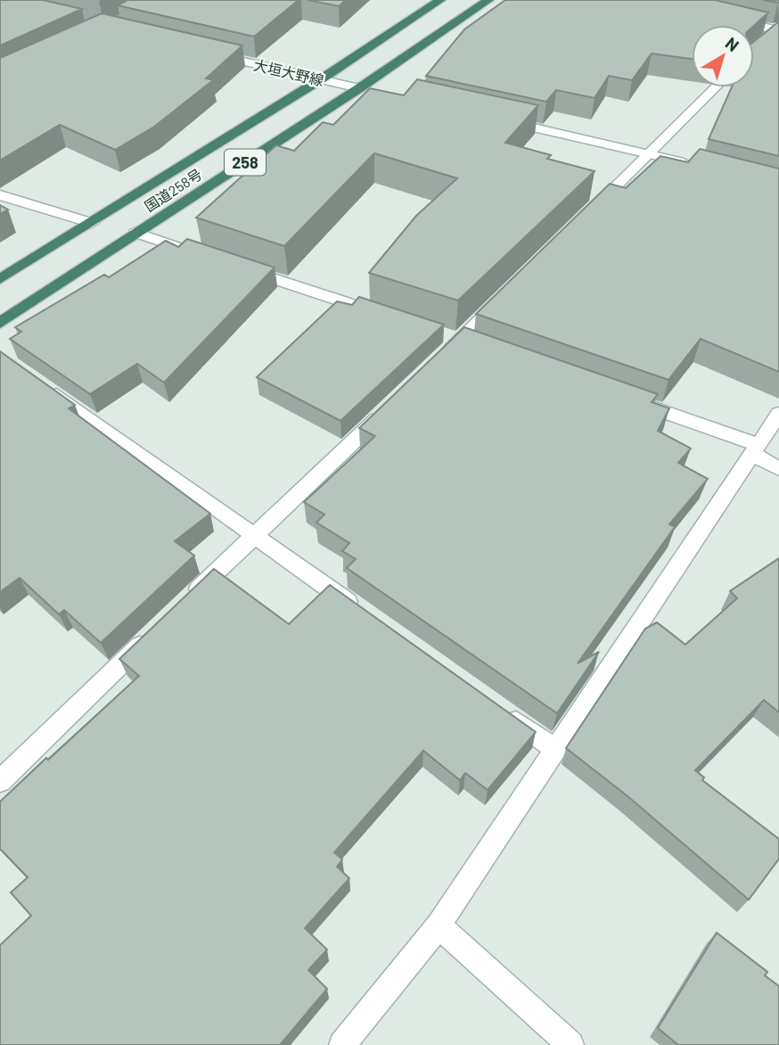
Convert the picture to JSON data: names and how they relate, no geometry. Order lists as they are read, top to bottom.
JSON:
{
  "streets": {
    "highway": ["258", "国道258号"],
    "street": ["大垣大野線"]
  },
  "crossings": [
    ["大垣大野線", "国道258号"]
  ],
  "north": "top right"
}
